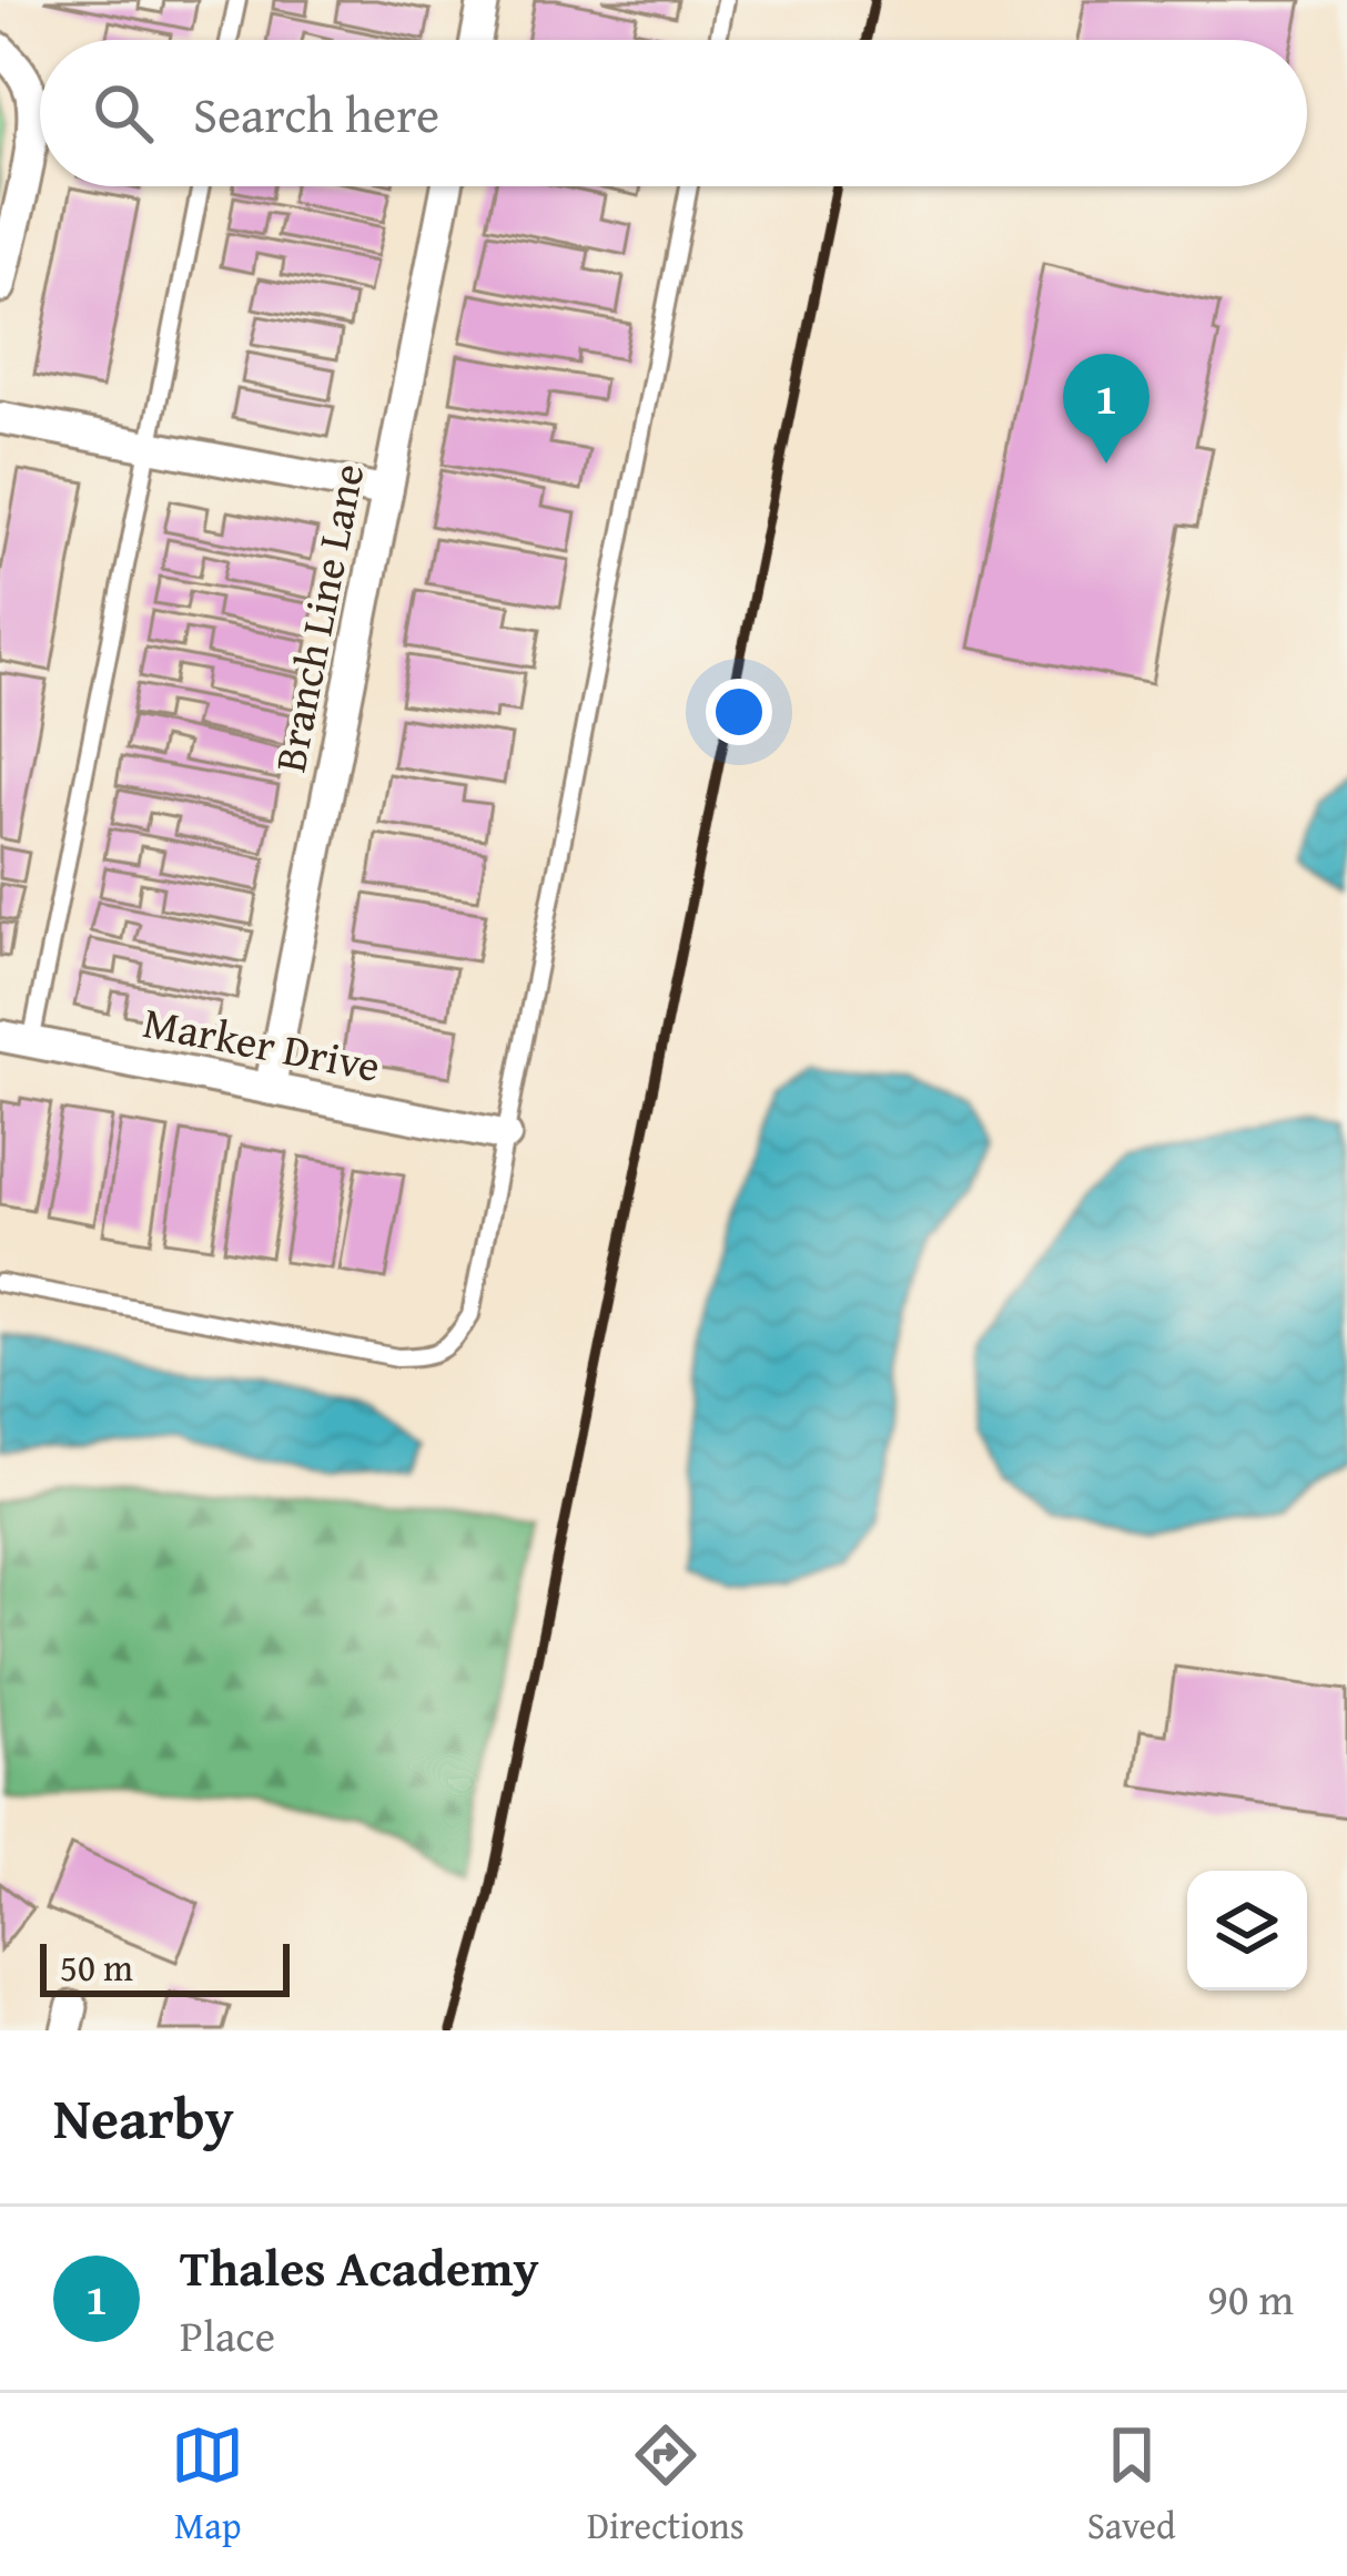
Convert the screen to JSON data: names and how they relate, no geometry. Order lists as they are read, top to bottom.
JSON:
{
  "streets": {
    "street": ["Branch Line Lane", "Marker Drive"]
  },
  "crossings": [
    ["Branch Line Lane", "Marker Drive"]
  ],
  "scale_bar": "50 m",
  "page": {
    "search": "Search here",
    "pins": "1",
    "scale": "50 m",
    "heading": "Nearby",
    "list": [
      {
        "mark": "1",
        "name": "Thales Academy",
        "note": "Place",
        "value": "90 m"
      }
    ],
    "nav": ["Map", "Directions", "Saved"]
  }
}
